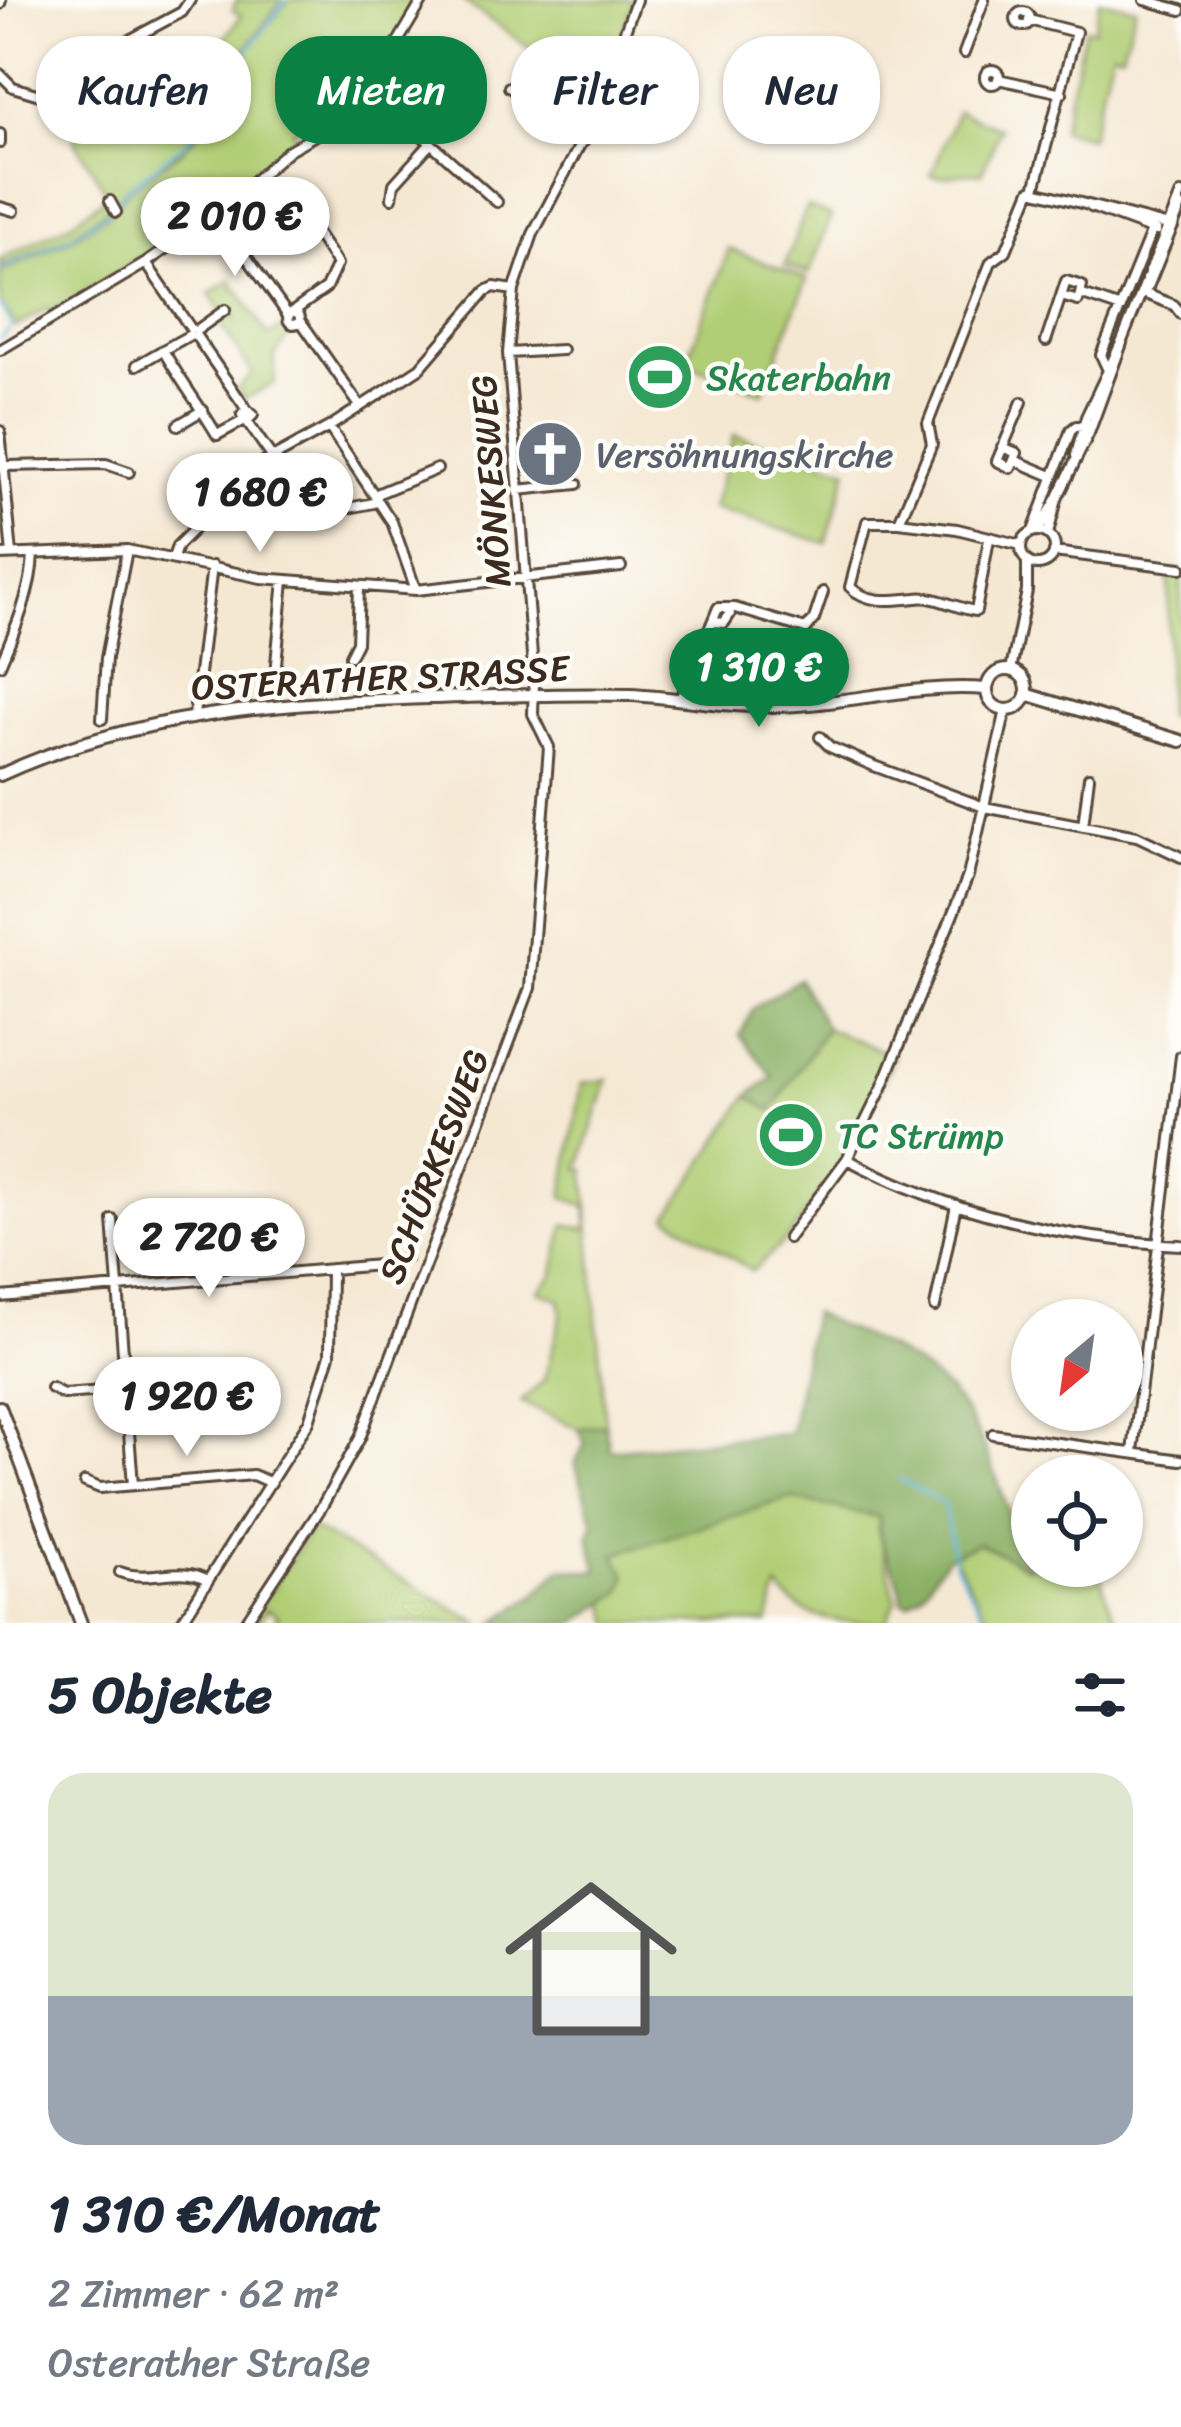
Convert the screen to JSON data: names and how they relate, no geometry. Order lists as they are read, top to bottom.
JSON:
{
  "streets": {
    "main road": ["OSTERATHER STRASSE"],
    "street": ["MÖNKESWEG", "SCHÜRKESWEG"]
  },
  "crossings": [
    ["MÖNKESWEG", "OSTERATHER STRASSE"],
    ["MÖNKESWEG", "SCHÜRKESWEG"],
    ["OSTERATHER STRASSE", "SCHÜRKESWEG"]
  ],
  "places": {
    "sports": ["Skaterbahn", "TC Strümp"],
    "church": ["Versöhnungskirche"]
  },
  "north": "bottom left",
  "page": {
    "chip": [
      "Kaufen",
      "Mieten",
      "Filter",
      "Neu"
    ],
    "price": [
      "2 010 €",
      "1 680 €",
      "1 310 €",
      "2 720 €",
      "1 920 €"
    ],
    "heading": "5 Objekte",
    "list": [
      {
        "name": "1 310 €/Monat",
        "note": "2 Zimmer · 62 m² · Osterather Straße"
      }
    ]
  }
}
